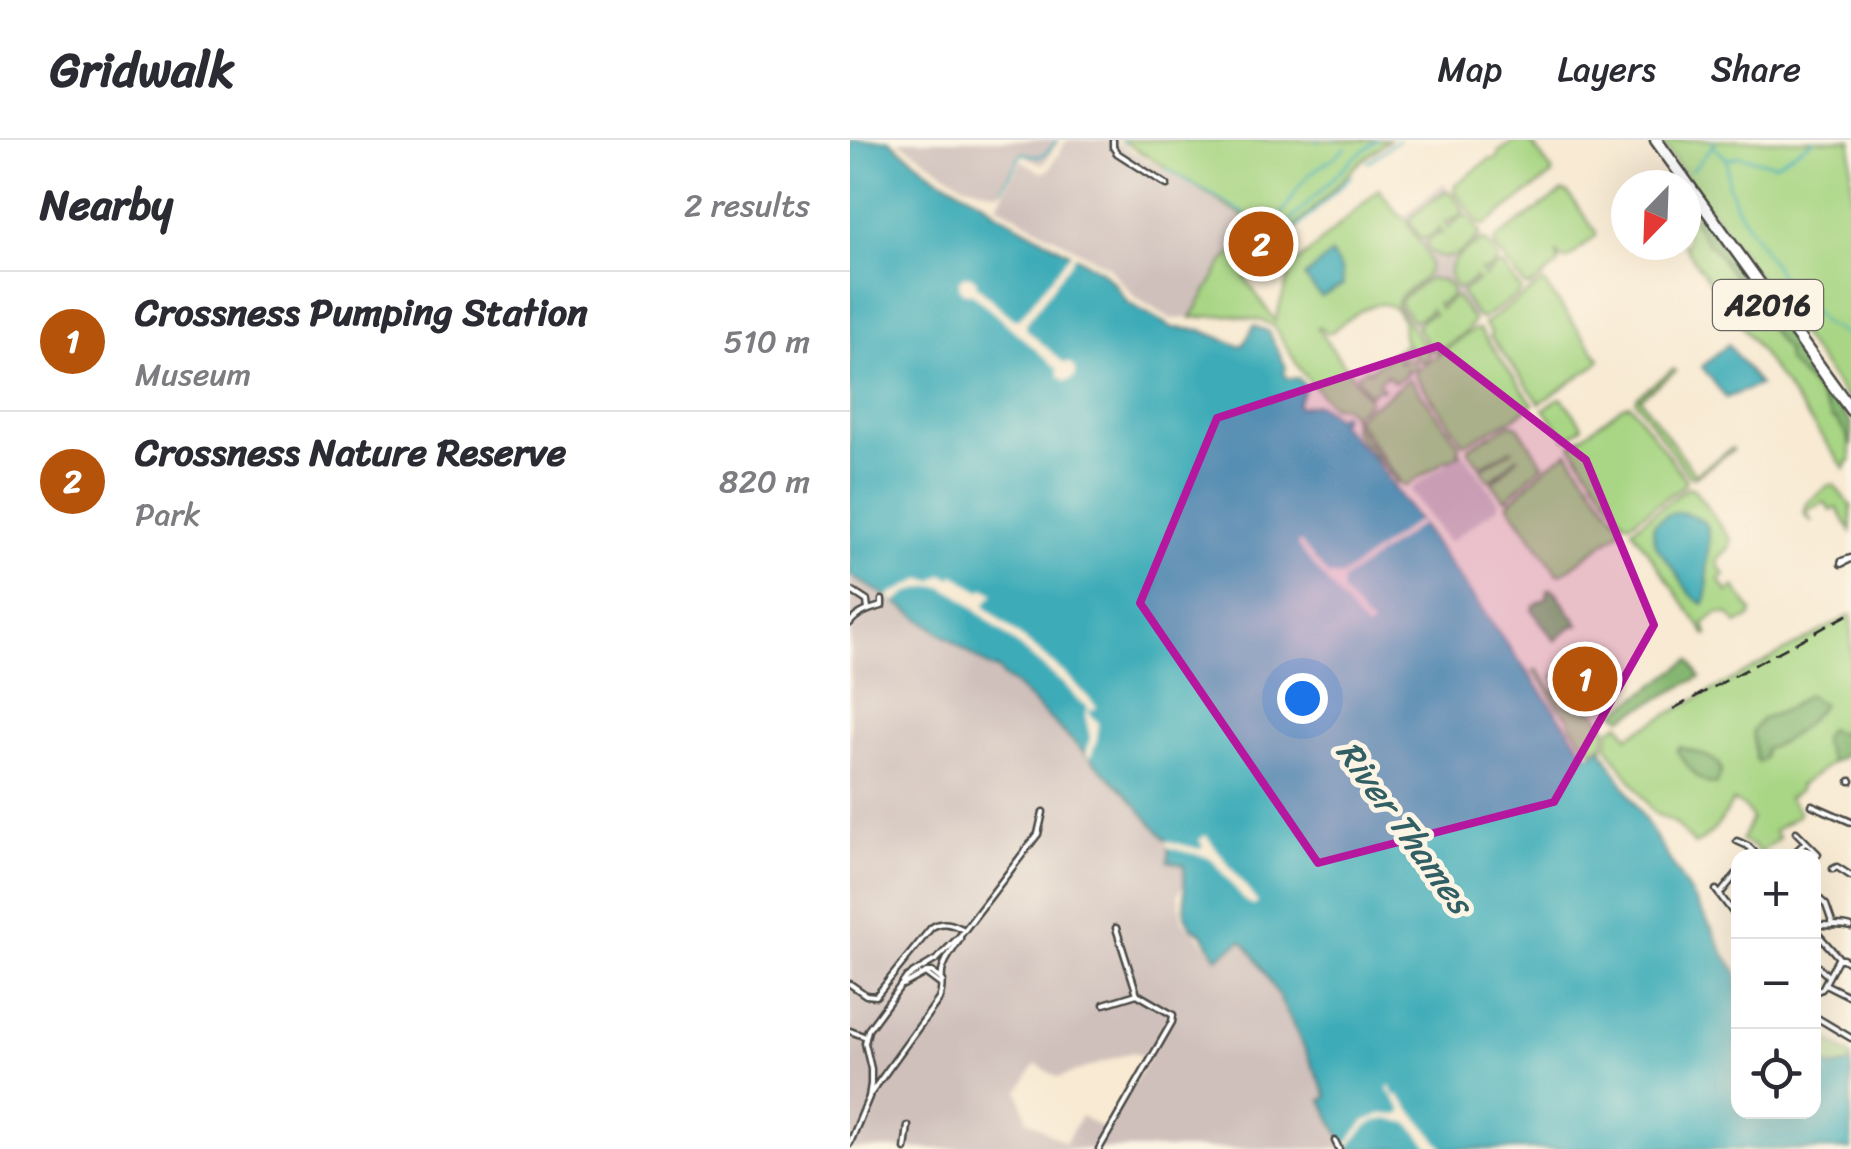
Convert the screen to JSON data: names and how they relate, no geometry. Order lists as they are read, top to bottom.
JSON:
{
  "streets": {
    "main road": ["A2016"]
  },
  "water": ["River Thames"],
  "north": "bottom left",
  "page": {
    "header": "Gridwalk",
    "nav": ["Map", "Layers", "Share"],
    "heading": ["Nearby", "2 results"],
    "pins": ["2", "1"],
    "list": [
      {
        "mark": "1",
        "name": "Crossness Pumping Station",
        "note": "Museum",
        "value": "510 m"
      },
      {
        "mark": "2",
        "name": "Crossness Nature Reserve",
        "note": "Park",
        "value": "820 m"
      }
    ],
    "map_buttons": ["+", "−"]
  }
}
